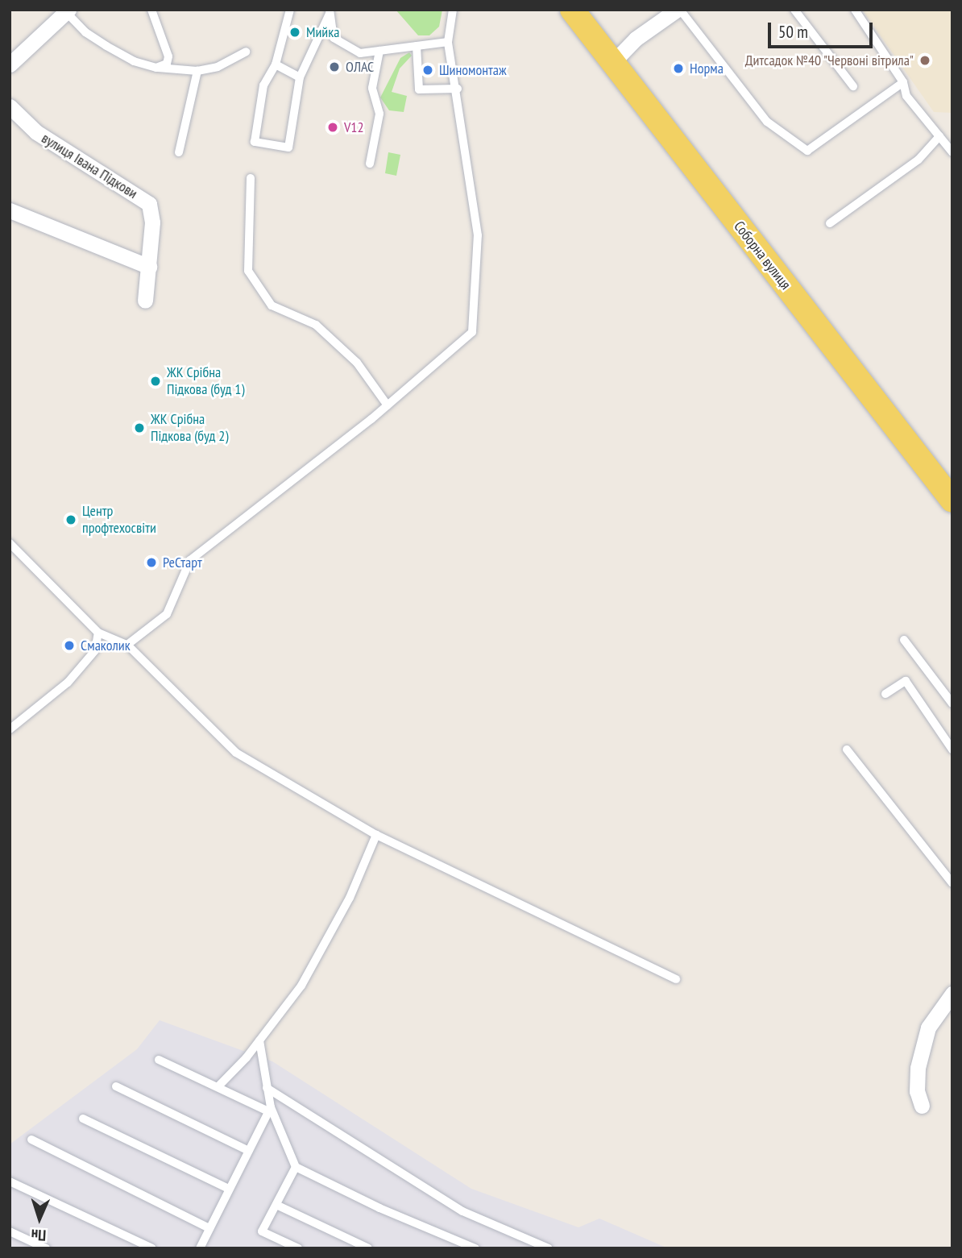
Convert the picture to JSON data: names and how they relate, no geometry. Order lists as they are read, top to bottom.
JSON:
{
  "streets": {
    "main road": ["Соборна вулиця"],
    "street": ["вулиця Івана Підкови"]
  },
  "places": [
    "Мийка",
    "Дитсадок №40 \"Червоні вітрила\"",
    "ОЛАС",
    "Норма",
    "Шиномонтаж",
    "V12",
    "ЖК Срібна Підкова (буд 1)",
    "ЖК Срібна Підкова (буд 2)",
    "Центр профтехосвіти",
    "РеСтарт",
    "Смаколик"
  ],
  "scale_bar": "50 m",
  "north": "bottom"
}
